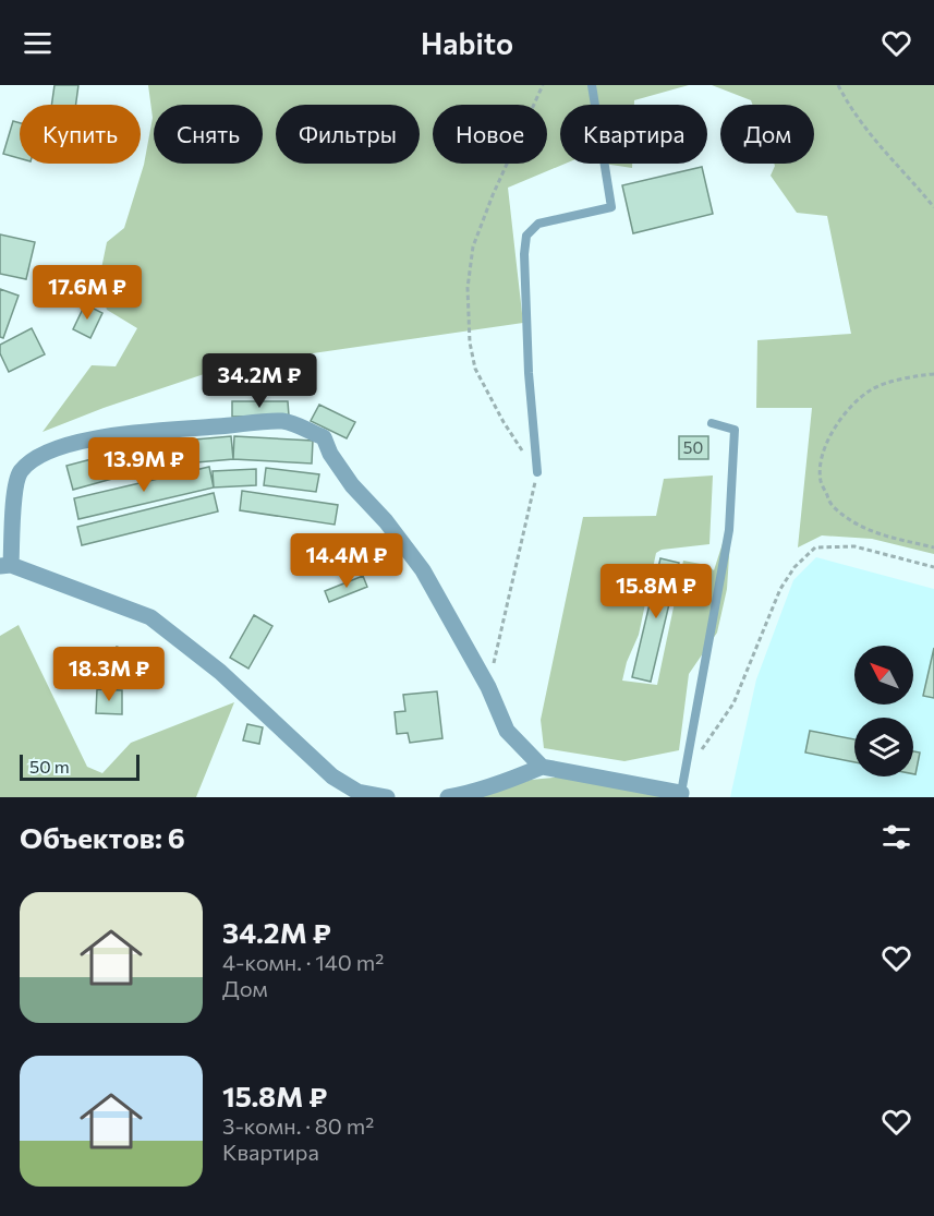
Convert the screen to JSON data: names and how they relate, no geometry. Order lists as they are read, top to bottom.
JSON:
{
  "house_numbers": ["50"],
  "scale_bar": "50 m",
  "north": "top left",
  "page": {
    "header": "Habito",
    "chip": [
      "Купить",
      "Снять",
      "Фильтры",
      "Новое",
      "Квартира",
      "Дом"
    ],
    "price": [
      "17.6M ₽",
      "34.2M ₽",
      "13.9M ₽",
      "14.4M ₽",
      "15.8M ₽",
      "18.3M ₽"
    ],
    "scale": "50 m",
    "heading": "Объектов: 6",
    "list": [
      {
        "name": "34.2M ₽",
        "note": "4-комн. · 140 m² · Дом"
      },
      {
        "name": "15.8M ₽",
        "note": "3-комн. · 80 m² · Квартира"
      }
    ]
  }
}
